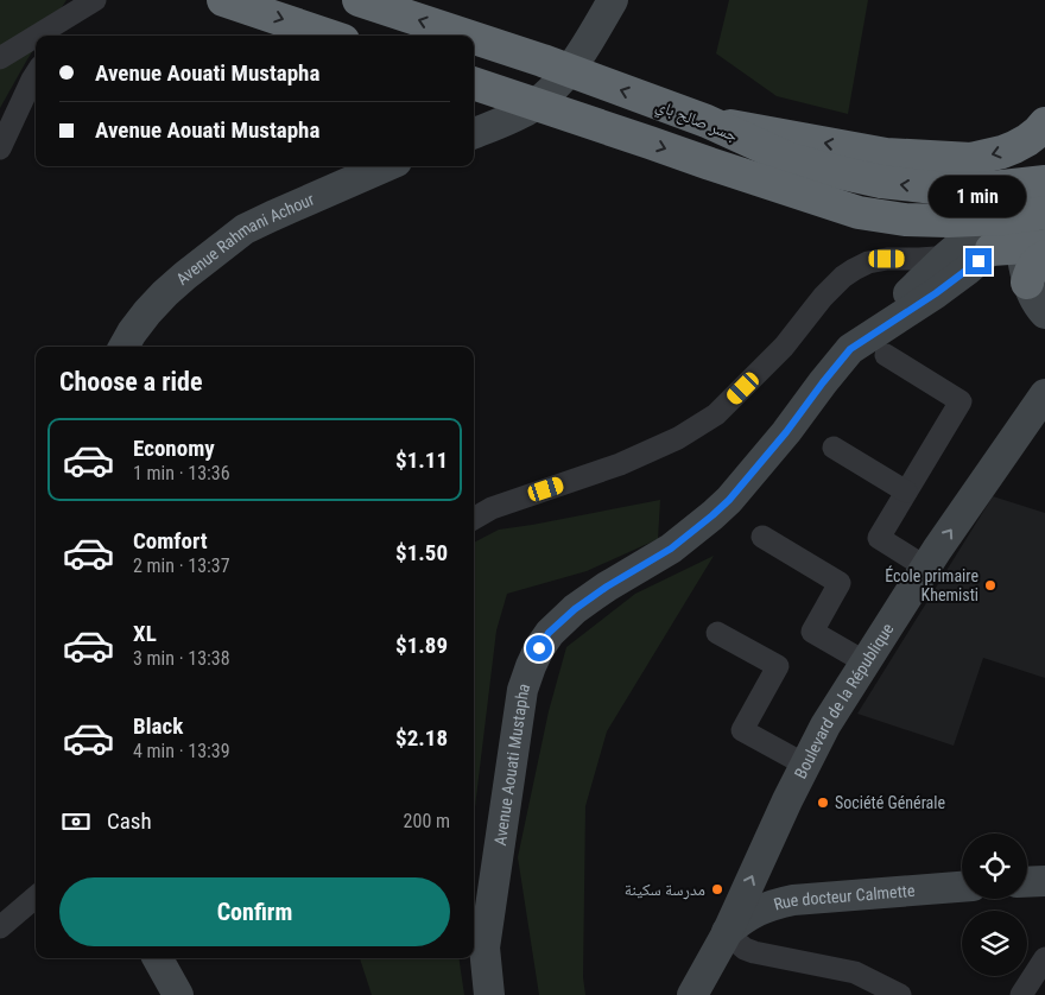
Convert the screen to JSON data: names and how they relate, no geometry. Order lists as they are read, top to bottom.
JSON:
{
  "streets": {
    "highway": ["جسر صالح باي"],
    "main road": [
      "Avenue Rahmani Achour",
      "Boulevard de la République",
      "Avenue Aouati Mustapha",
      "Rue docteur Calmette"
    ]
  },
  "crossings": [
    ["جسر صالح باي", "Avenue Aouati Mustapha"],
    ["Boulevard de la République", "Rue docteur Calmette"]
  ],
  "one_way": ["Boulevard de la République"],
  "places": ["École primaire Khemisti", "Société Générale", "مدرسة سكينة"],
  "page": {
    "banner": ["Avenue Aouati Mustapha", "Avenue Aouati Mustapha"],
    "bubble": "1 min",
    "heading": "Choose a ride",
    "list": [
      {
        "name": "Economy",
        "note": "1 min · 13:36",
        "value": "$1.11"
      },
      {
        "name": "Comfort",
        "note": "2 min · 13:37",
        "value": "$1.50"
      },
      {
        "name": "XL",
        "note": "3 min · 13:38",
        "value": "$1.89"
      },
      {
        "name": "Black",
        "note": "4 min · 13:39",
        "value": "$2.18"
      }
    ],
    "pay": ["Cash", "200 m"],
    "buttons": "Confirm"
  }
}
